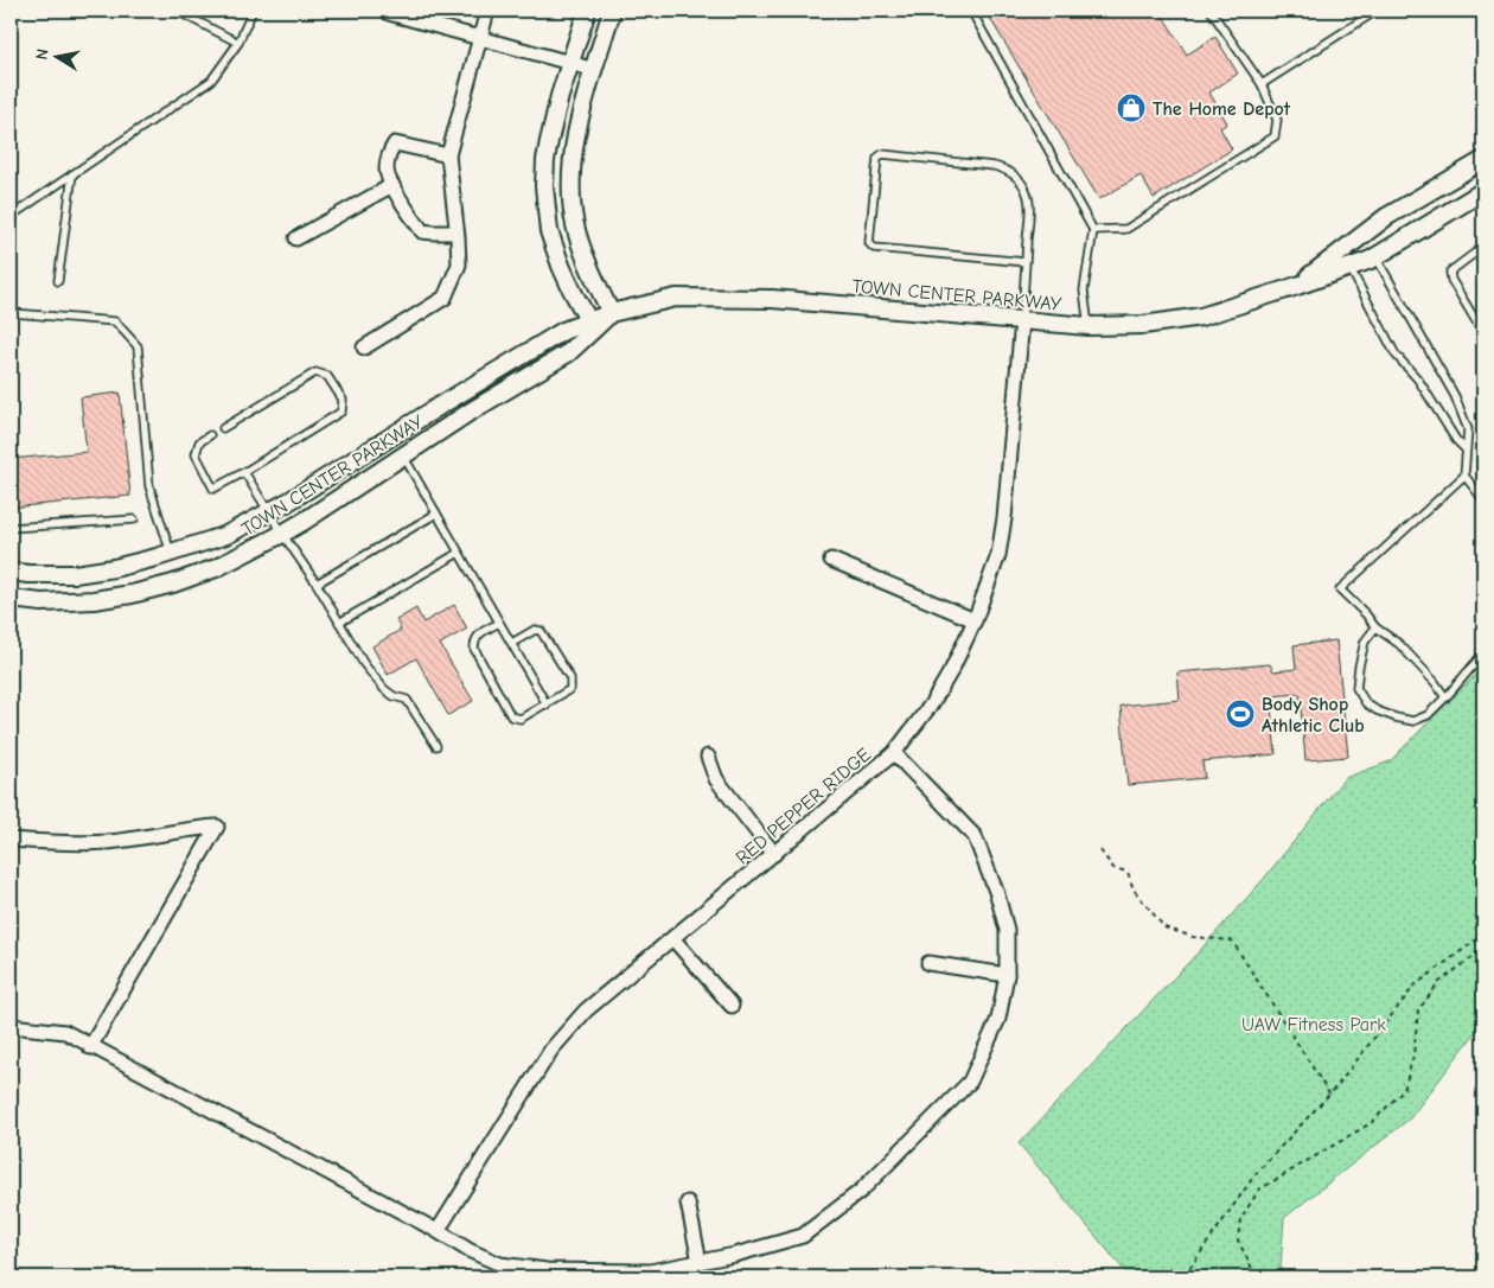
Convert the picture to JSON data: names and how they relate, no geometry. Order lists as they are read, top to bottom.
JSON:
{
  "streets": {
    "street": ["TOWN CENTER PARKWAY", "RED PEPPER RIDGE"]
  },
  "crossings": [
    ["TOWN CENTER PARKWAY", "RED PEPPER RIDGE"]
  ],
  "parks": ["UAW Fitness Park"],
  "places": {
    "shop": ["The Home Depot"],
    "sports": ["Body Shop Athletic Club"]
  },
  "north": "left"
}
